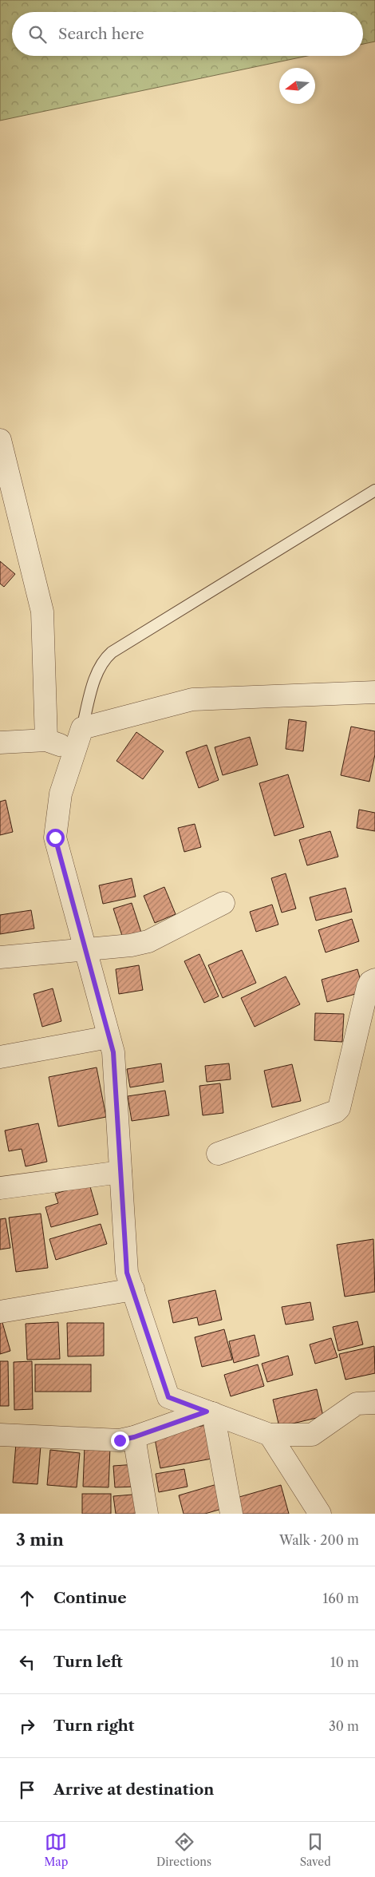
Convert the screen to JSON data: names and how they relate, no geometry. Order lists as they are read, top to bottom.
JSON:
{
  "north": "left",
  "page": {
    "search": "Search here",
    "heading": ["3 min", "Walk · 200 m"],
    "list": [
      ["Continue", "160 m"],
      ["Turn left", "10 m"],
      ["Turn right", "30 m"],
      "Arrive at destination"
    ],
    "nav": ["Map", "Directions", "Saved"]
  }
}
